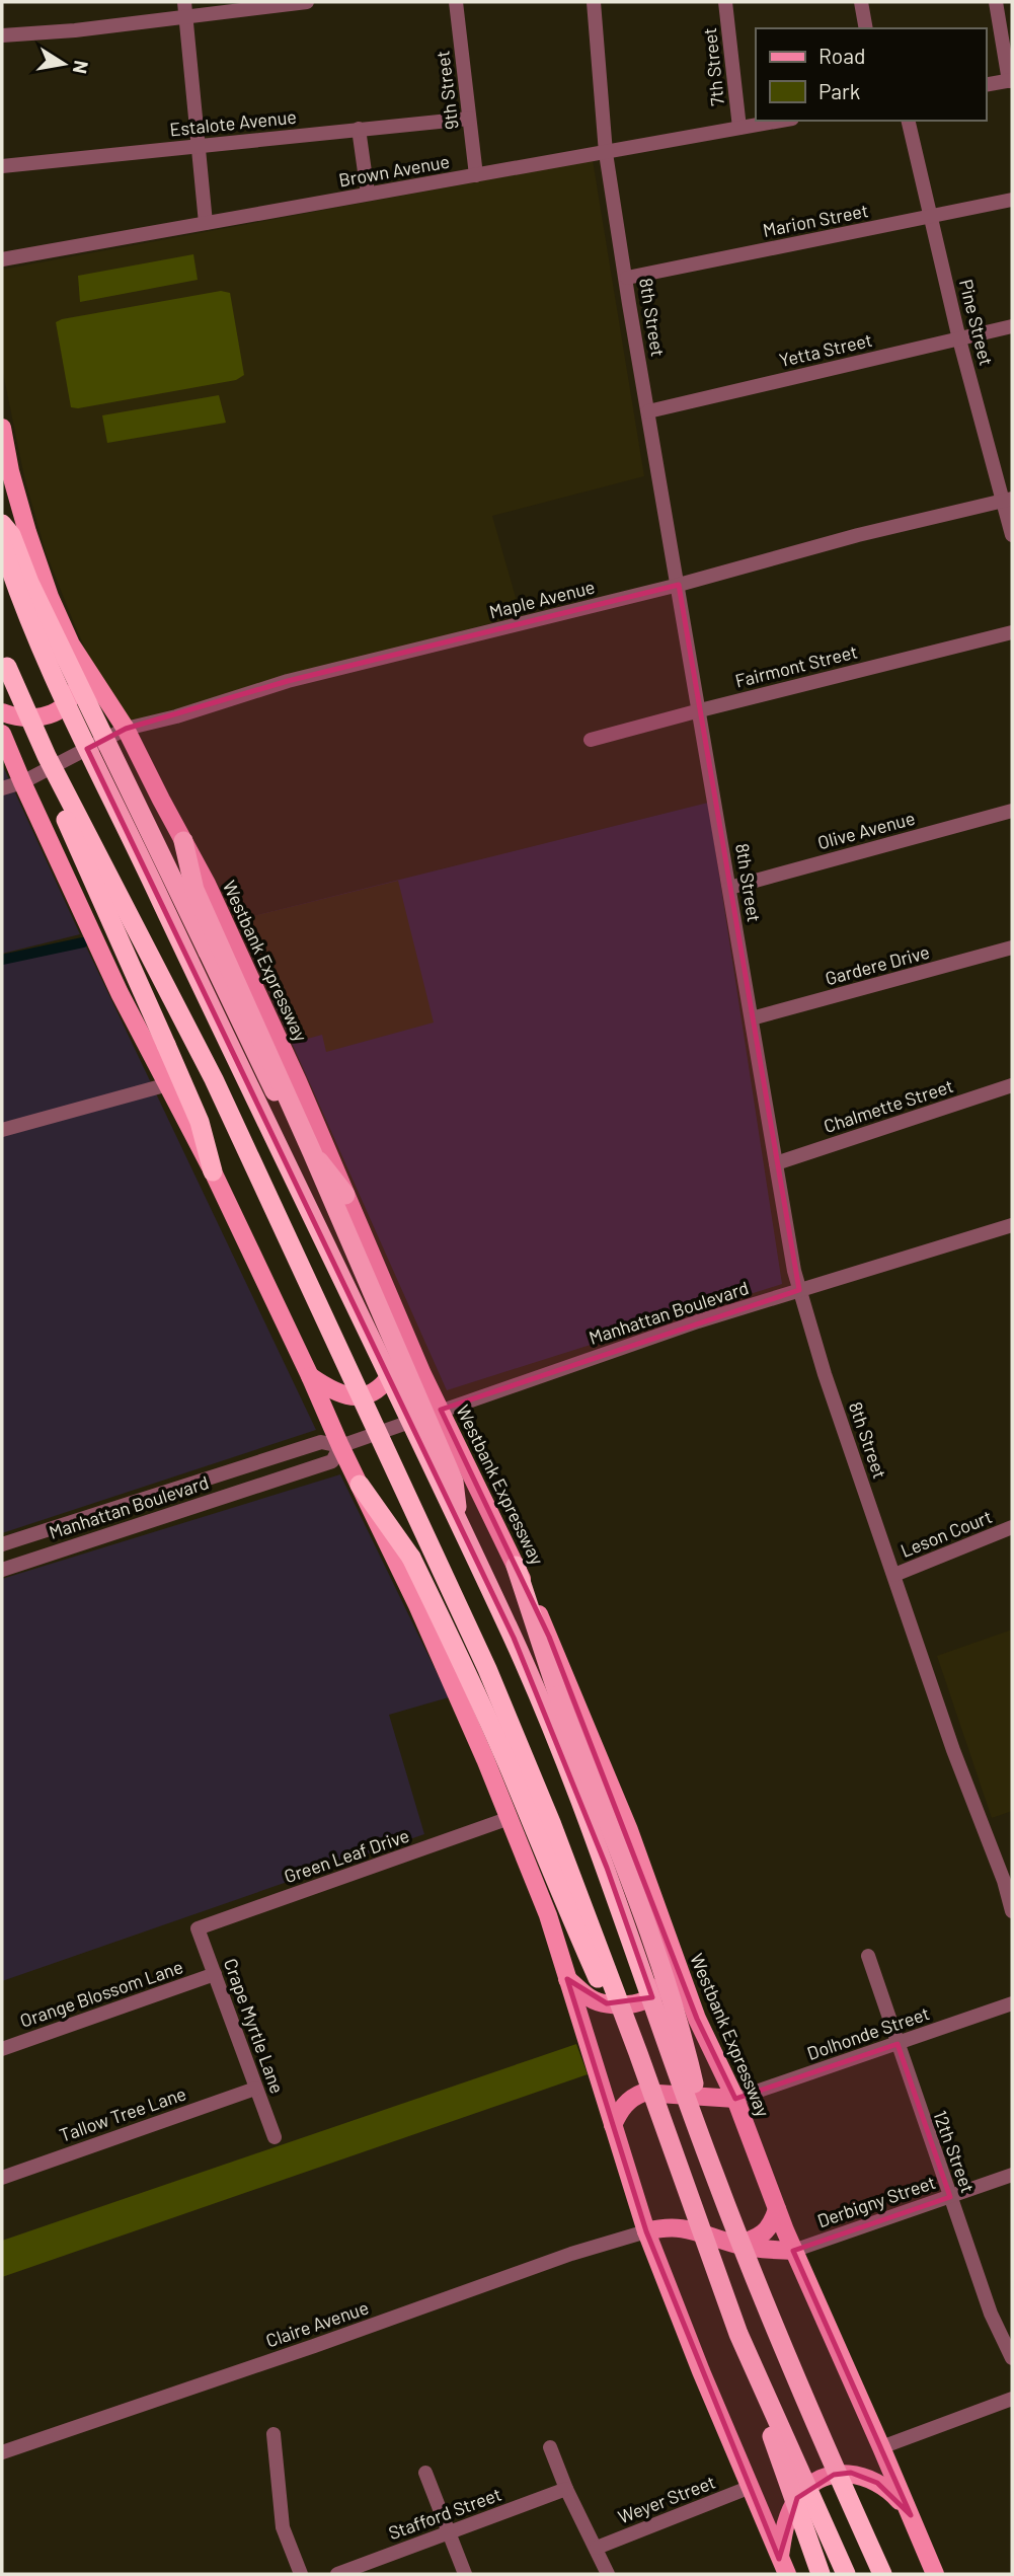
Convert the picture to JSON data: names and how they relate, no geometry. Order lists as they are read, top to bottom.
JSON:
{
  "streets": {
    "main road": ["Westbank Expressway"],
    "street": [
      "7th Street",
      "9th Street",
      "Estalote Avenue",
      "Brown Avenue",
      "Marion Street",
      "8th Street",
      "Pine Street",
      "Yetta Street",
      "Maple Avenue",
      "Fairmont Street",
      "Olive Avenue",
      "Gardere Drive",
      "Chalmette Street",
      "Manhattan Boulevard",
      "Leson Court",
      "Green Leaf Drive",
      "Orange Blossom Lane",
      "Crape Myrtle Lane",
      "Dolhonde Street",
      "Tallow Tree Lane",
      "12th Street",
      "Derbigny Street",
      "Claire Avenue",
      "Weyer Street",
      "Stafford Street"
    ]
  },
  "crossings": [
    ["7th Street", "Brown Avenue"],
    ["9th Street", "Estalote Avenue"],
    ["9th Street", "Brown Avenue"],
    ["Brown Avenue", "8th Street"],
    ["Marion Street", "8th Street"],
    ["Marion Street", "Pine Street"],
    ["8th Street", "Yetta Street"],
    ["8th Street", "Maple Avenue"],
    ["8th Street", "Fairmont Street"],
    ["8th Street", "Olive Avenue"],
    ["8th Street", "Gardere Drive"],
    ["8th Street", "Chalmette Street"],
    ["8th Street", "Manhattan Boulevard"],
    ["8th Street", "Leson Court"],
    ["Pine Street", "Yetta Street"],
    ["Pine Street", "Maple Avenue"],
    ["Maple Avenue", "Westbank Expressway"],
    ["Westbank Expressway", "Manhattan Boulevard"],
    ["Westbank Expressway", "Dolhonde Street"],
    ["Westbank Expressway", "Derbigny Street"],
    ["Green Leaf Drive", "Crape Myrtle Lane"],
    ["Orange Blossom Lane", "Crape Myrtle Lane"],
    ["Crape Myrtle Lane", "Tallow Tree Lane"],
    ["Dolhonde Street", "12th Street"],
    ["12th Street", "Derbigny Street"]
  ],
  "legend": ["Road", "Park"],
  "north": "right"
}
